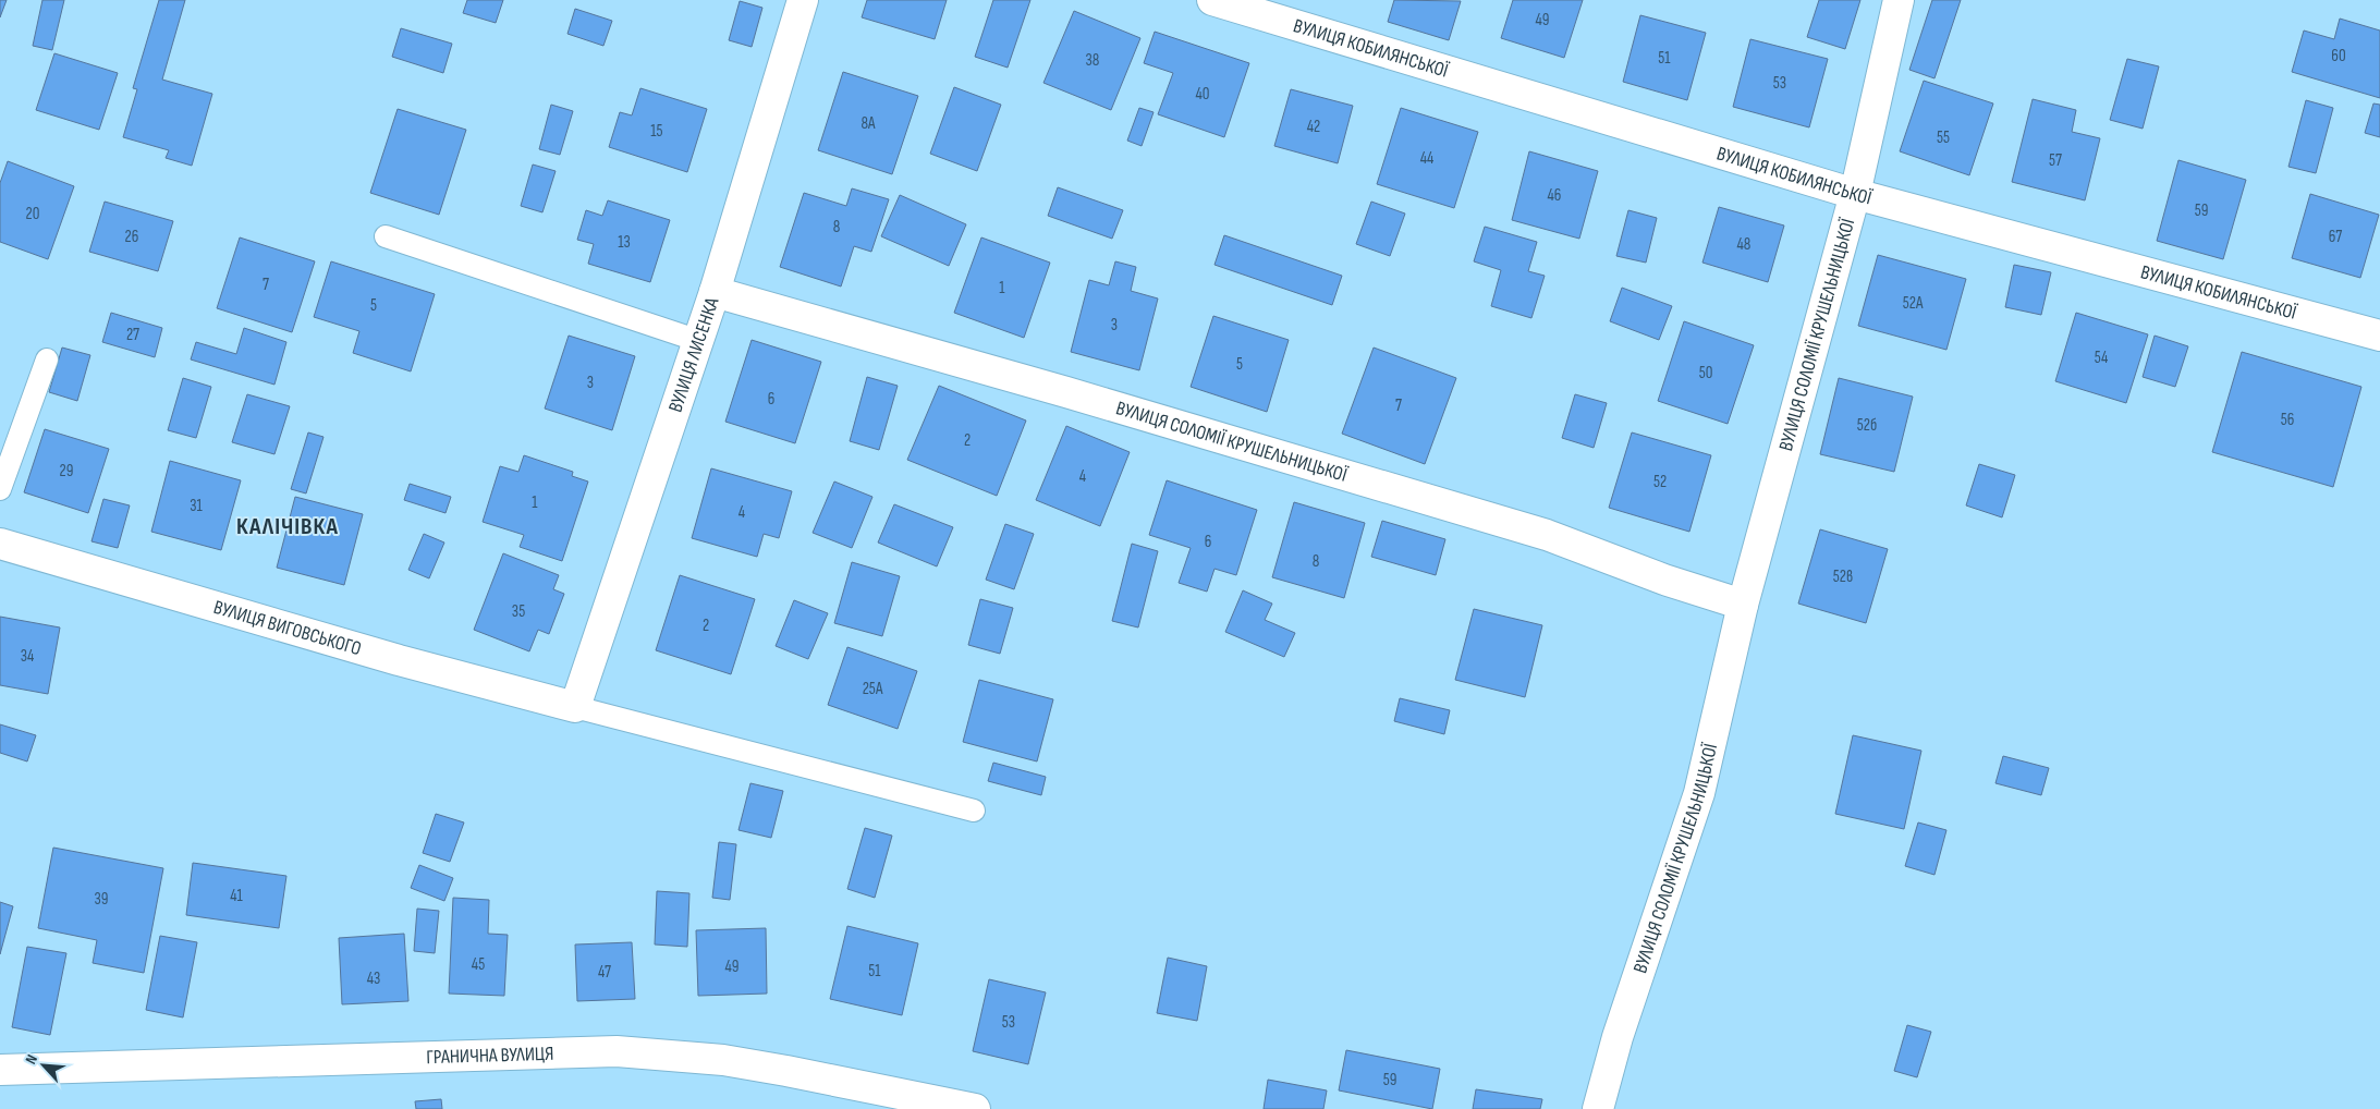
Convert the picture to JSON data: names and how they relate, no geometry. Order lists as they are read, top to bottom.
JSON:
{
  "streets": {
    "street": [
      "ВУЛИЦЯ КОБИЛЯНСЬКОЇ",
      "ВУЛИЦЯ СОЛОМІЇ КРУШЕЛЬНИЦЬКОЇ",
      "ВУЛИЦЯ ЛИСЕНКА",
      "ВУЛИЦЯ ВИГОВСЬКОГО",
      "ГРАНИЧНА ВУЛИЦЯ"
    ]
  },
  "crossings": [
    ["ВУЛИЦЯ КОБИЛЯНСЬКОЇ", "ВУЛИЦЯ СОЛОМІЇ КРУШЕЛЬНИЦЬКОЇ"],
    ["ВУЛИЦЯ СОЛОМІЇ КРУШЕЛЬНИЦЬКОЇ", "ВУЛИЦЯ ЛИСЕНКА"],
    ["ВУЛИЦЯ ЛИСЕНКА", "ВУЛИЦЯ ВИГОВСЬКОГО"]
  ],
  "districts": ["КАЛІЧІВКА"],
  "house_numbers": [
    "49",
    "60",
    "51",
    "38",
    "53",
    "40",
    "8А",
    "42",
    "15",
    "55",
    "44",
    "57",
    "46",
    "59",
    "20",
    "8",
    "26",
    "67",
    "13",
    "48",
    "7",
    "1",
    "52А",
    "5",
    "3",
    "27",
    "54",
    "5",
    "50",
    "3",
    "6",
    "7",
    "56",
    "52б",
    "2",
    "29",
    "4",
    "52",
    "1",
    "31",
    "4",
    "6",
    "8",
    "52в",
    "35",
    "2",
    "34",
    "25А",
    "41",
    "39",
    "45",
    "49",
    "51",
    "47",
    "43",
    "53",
    "59"
  ],
  "north": "top left"
}
